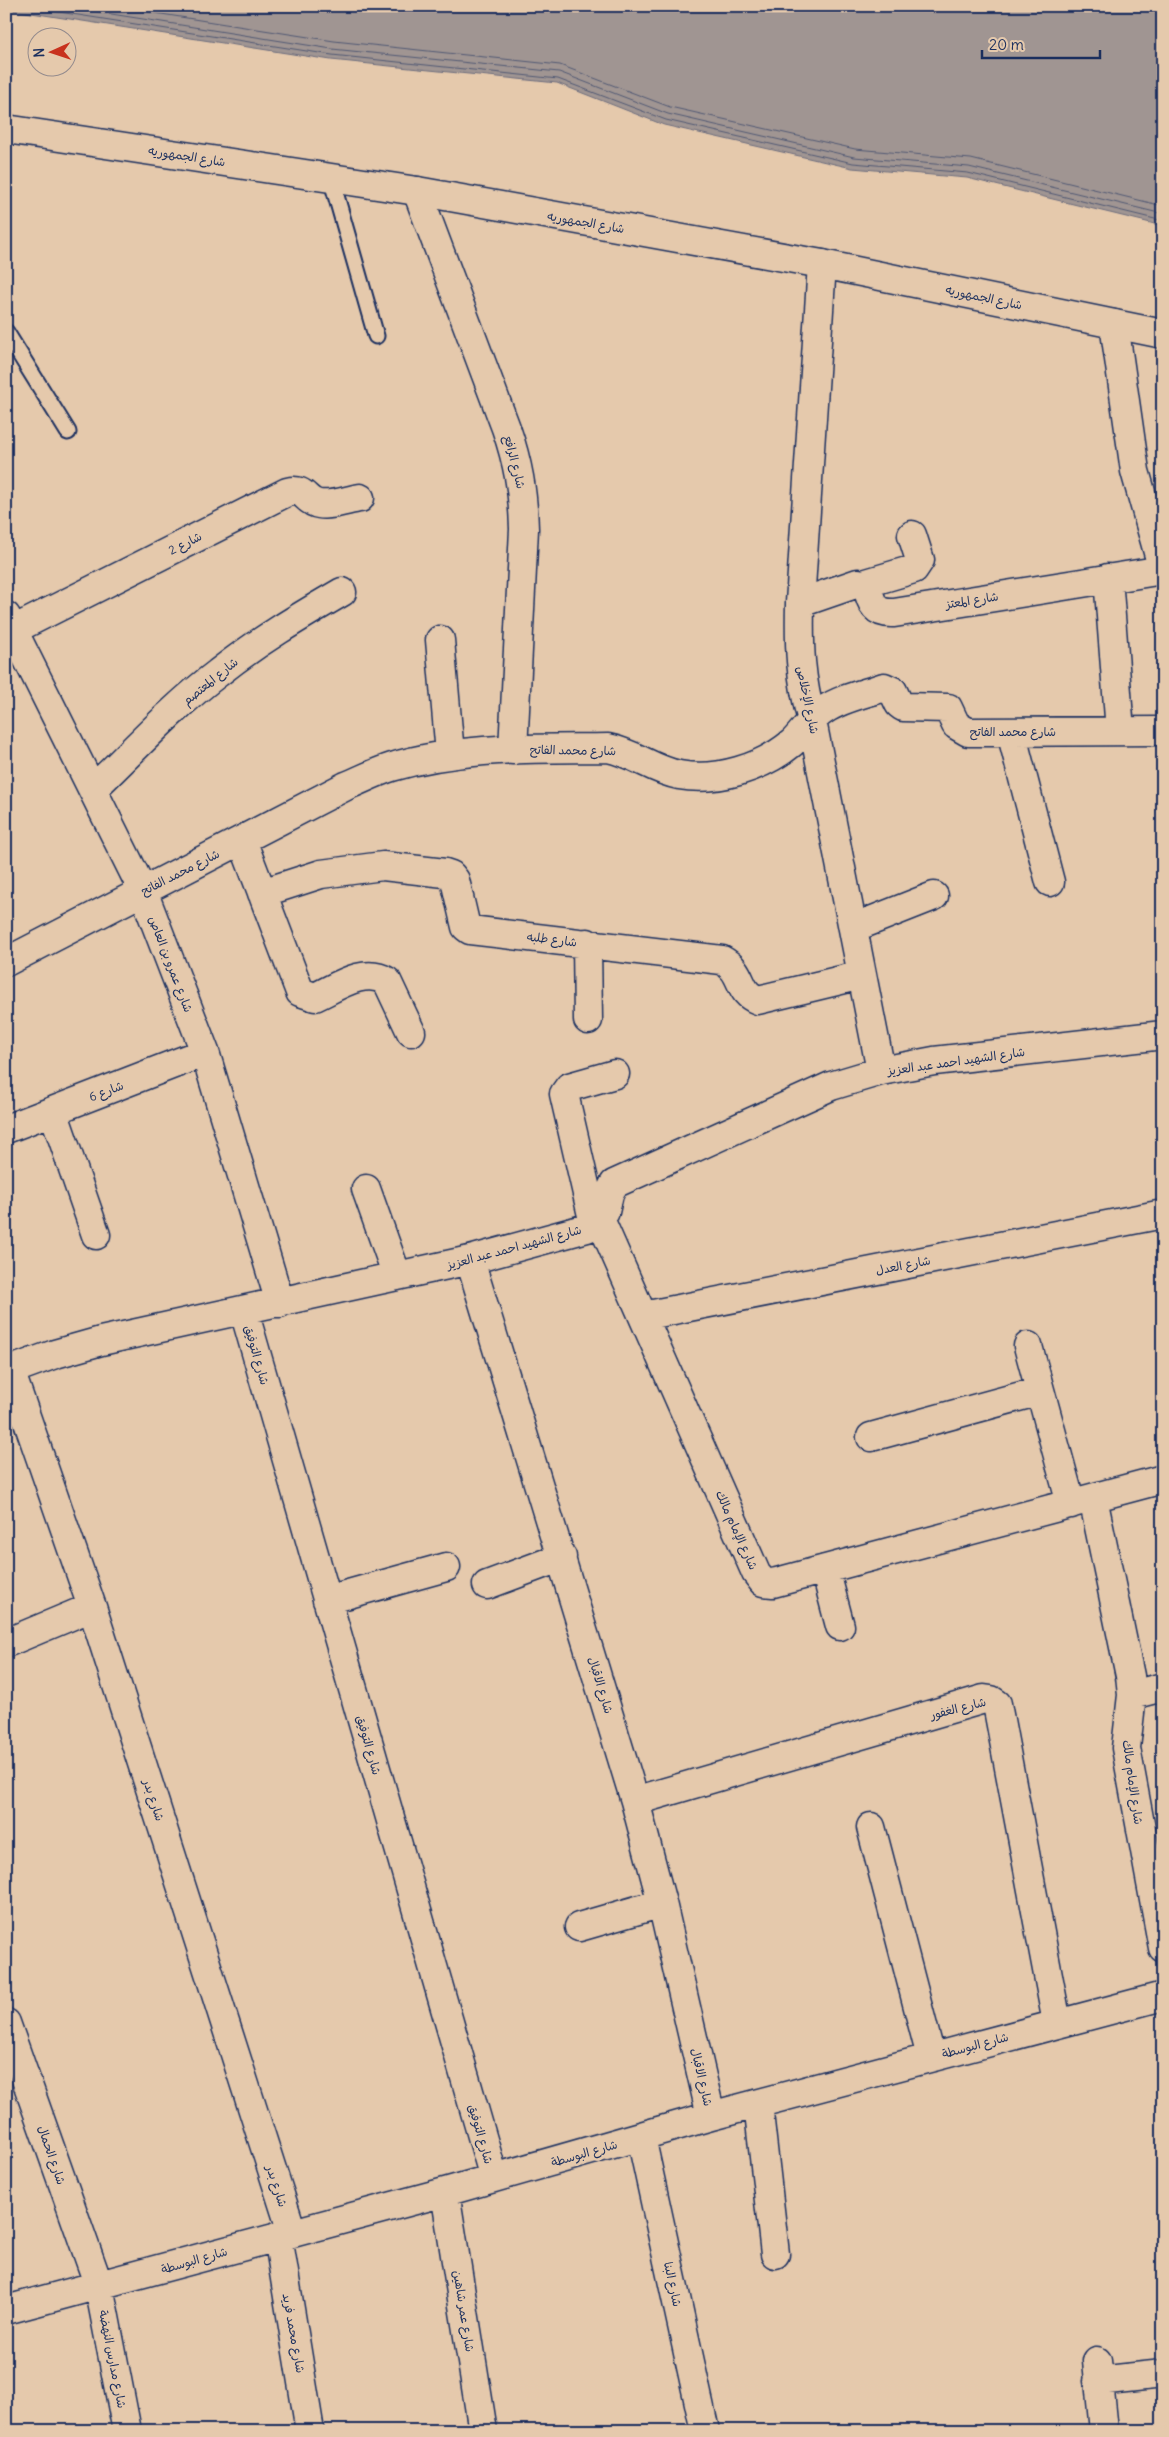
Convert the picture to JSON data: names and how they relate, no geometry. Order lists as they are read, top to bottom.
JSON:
{
  "streets": {
    "street": [
      "شارع الجمهوريه",
      "شارع الرافع",
      "شارع 2",
      "شارع المعتز",
      "شارع المعتصم",
      "شارع الإخلاص",
      "شارع محمد الفاتح",
      "شارع طلبه",
      "شارع عمرو بن العاص",
      "شارع الشهيد احمد عبد العزيز",
      "شارع 6",
      "شارع العدل",
      "شارع التوفيق",
      "شارع الإمام مالك",
      "شارع الاقبال",
      "شارع الغفور",
      "شارع بدر",
      "شارع البوسطة",
      "شارع الحمال",
      "شارع البنا",
      "شارع عمر شاهين",
      "شارع محمد فريد",
      "شارع مدارس النهضة"
    ]
  },
  "crossings": [
    ["شارع الجمهوريه", "شارع الرافع"],
    ["شارع الجمهوريه", "شارع الإخلاص"],
    ["شارع الرافع", "شارع محمد الفاتح"],
    ["شارع 2", "شارع عمرو بن العاص"],
    ["شارع المعتصم", "شارع عمرو بن العاص"],
    ["شارع الإخلاص", "شارع محمد الفاتح"],
    ["شارع الإخلاص", "شارع طلبه"],
    ["شارع الإخلاص", "شارع الشهيد احمد عبد العزيز"],
    ["شارع محمد الفاتح", "شارع عمرو بن العاص"],
    ["شارع عمرو بن العاص", "شارع الشهيد احمد عبد العزيز"],
    ["شارع عمرو بن العاص", "شارع 6"],
    ["شارع الشهيد احمد عبد العزيز", "شارع التوفيق"],
    ["شارع الشهيد احمد عبد العزيز", "شارع الإمام مالك"],
    ["شارع الشهيد احمد عبد العزيز", "شارع الاقبال"],
    ["شارع الشهيد احمد عبد العزيز", "شارع بدر"],
    ["شارع العدل", "شارع الإمام مالك"],
    ["شارع التوفيق", "شارع البوسطة"],
    ["شارع الاقبال", "شارع الغفور"],
    ["شارع الاقبال", "شارع البوسطة"],
    ["شارع الغفور", "شارع البوسطة"],
    ["شارع بدر", "شارع البوسطة"],
    ["شارع بدر", "شارع محمد فريد"],
    ["شارع البوسطة", "شارع الحمال"],
    ["شارع البوسطة", "شارع البنا"],
    ["شارع البوسطة", "شارع عمر شاهين"],
    ["شارع البوسطة", "شارع محمد فريد"],
    ["شارع البوسطة", "شارع مدارس النهضة"],
    ["شارع الحمال", "شارع مدارس النهضة"]
  ],
  "scale_bar": "20 m",
  "north": "left"
}
